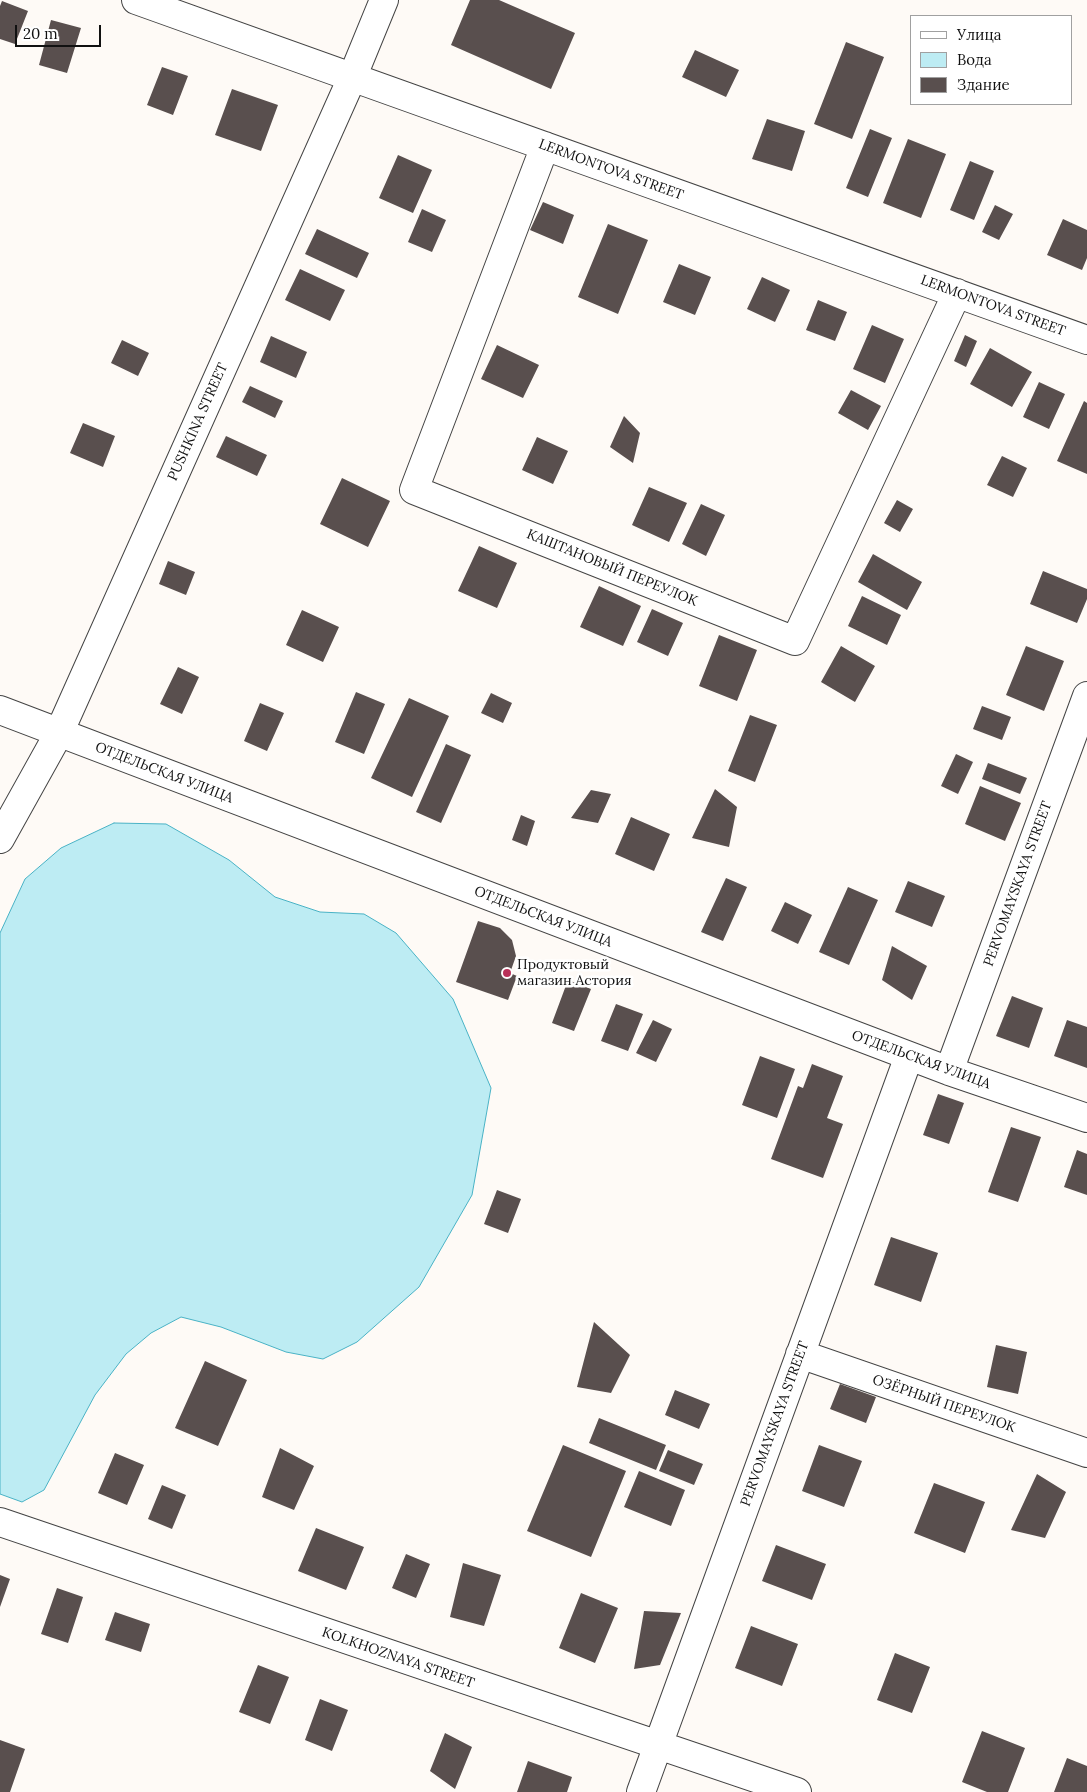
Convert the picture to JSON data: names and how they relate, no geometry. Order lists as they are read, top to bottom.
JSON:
{
  "streets": {
    "street": [
      "LERMONTOVA STREET",
      "PUSHKINA STREET",
      "КАШТАНОВЫЙ ПЕРЕУЛОК",
      "ОТДЕЛЬСКАЯ УЛИЦА",
      "PERVOMAYSKAYA STREET",
      "ОЗЁРНЫЙ ПЕРЕУЛОК",
      "KOLKHOZNAYA STREET"
    ]
  },
  "crossings": [
    ["LERMONTOVA STREET", "PUSHKINA STREET"],
    ["LERMONTOVA STREET", "КАШТАНОВЫЙ ПЕРЕУЛОК"],
    ["PUSHKINA STREET", "ОТДЕЛЬСКАЯ УЛИЦА"],
    ["ОТДЕЛЬСКАЯ УЛИЦА", "PERVOMAYSKAYA STREET"],
    ["PERVOMAYSKAYA STREET", "ОЗЁРНЫЙ ПЕРЕУЛОК"],
    ["PERVOMAYSKAYA STREET", "KOLKHOZNAYA STREET"]
  ],
  "places": ["Продуктовый магазин Астория"],
  "legend": ["Улица", "Вода", "Здание"],
  "scale_bar": "20 m"
}
